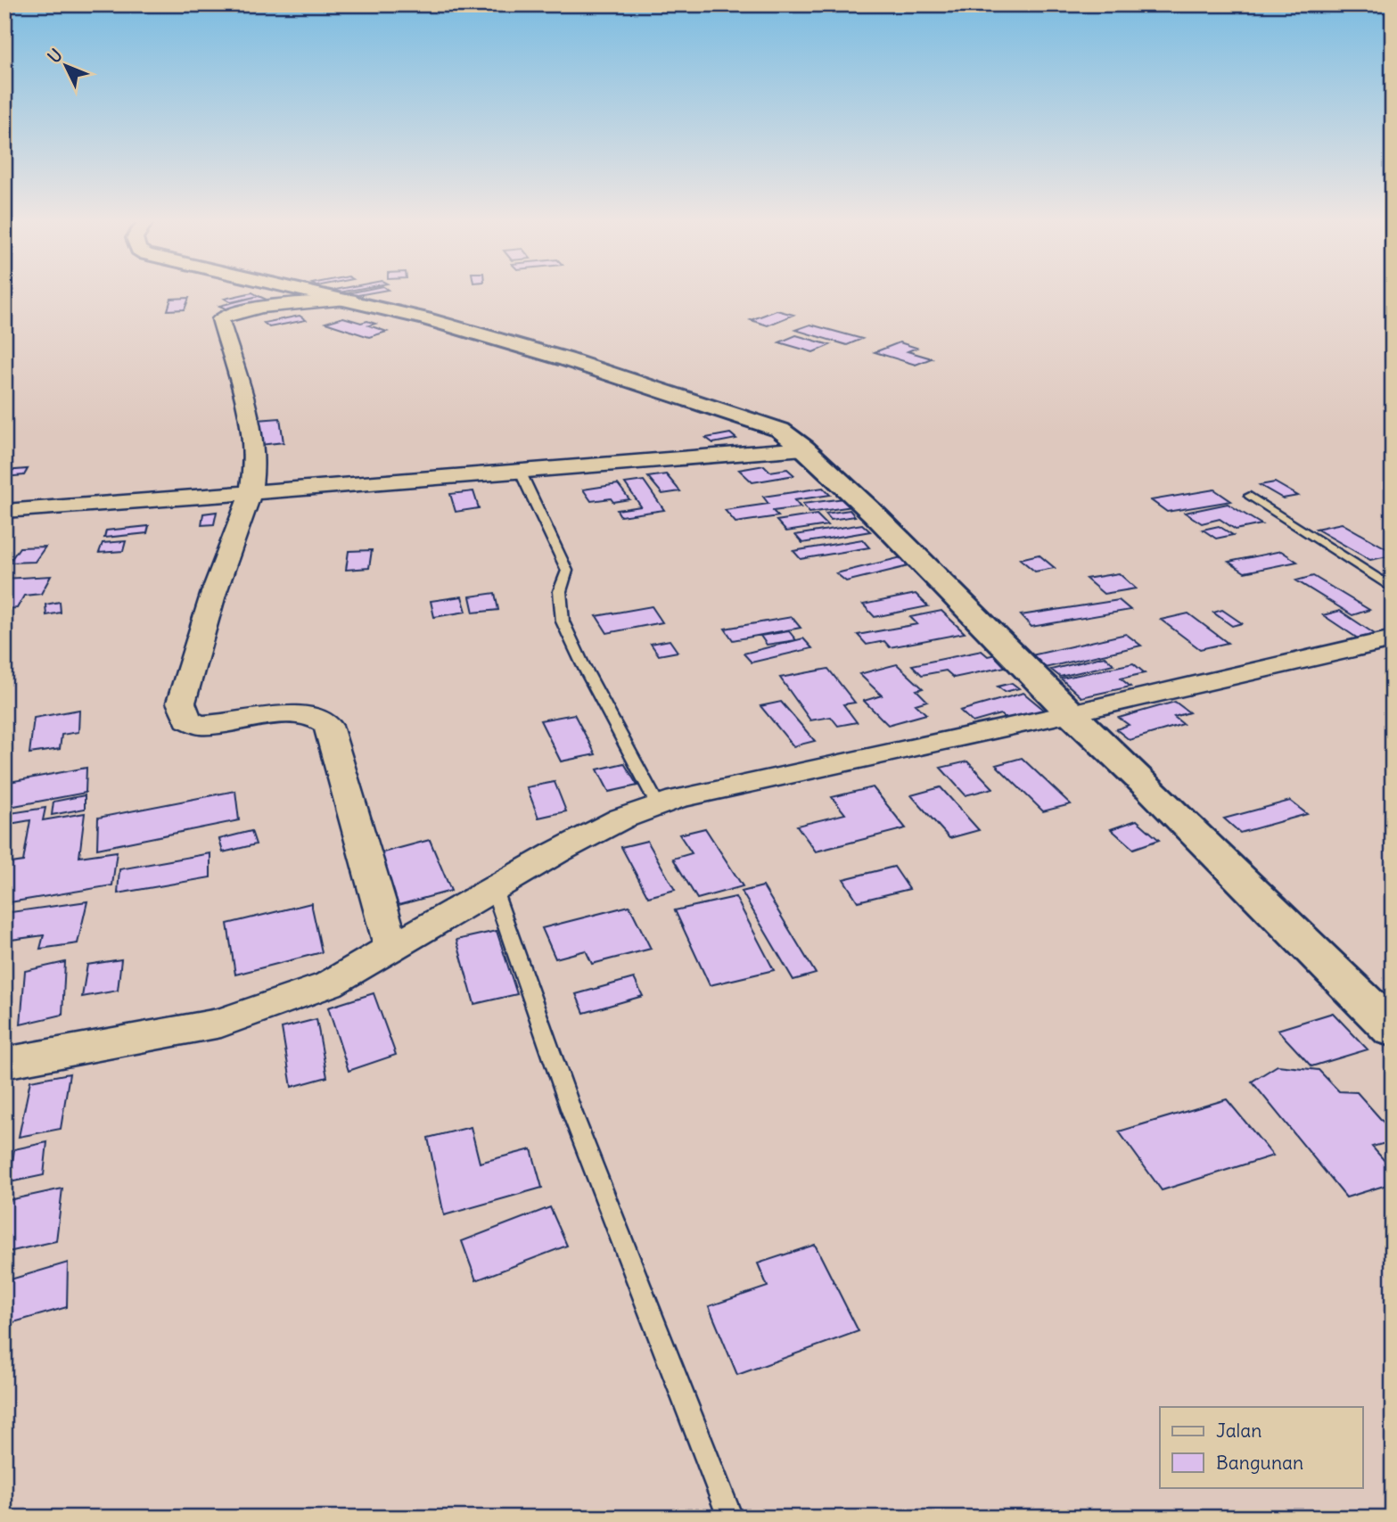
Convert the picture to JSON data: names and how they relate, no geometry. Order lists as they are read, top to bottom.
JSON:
{
  "legend": ["Jalan", "Bangunan"],
  "north": "top left"
}
